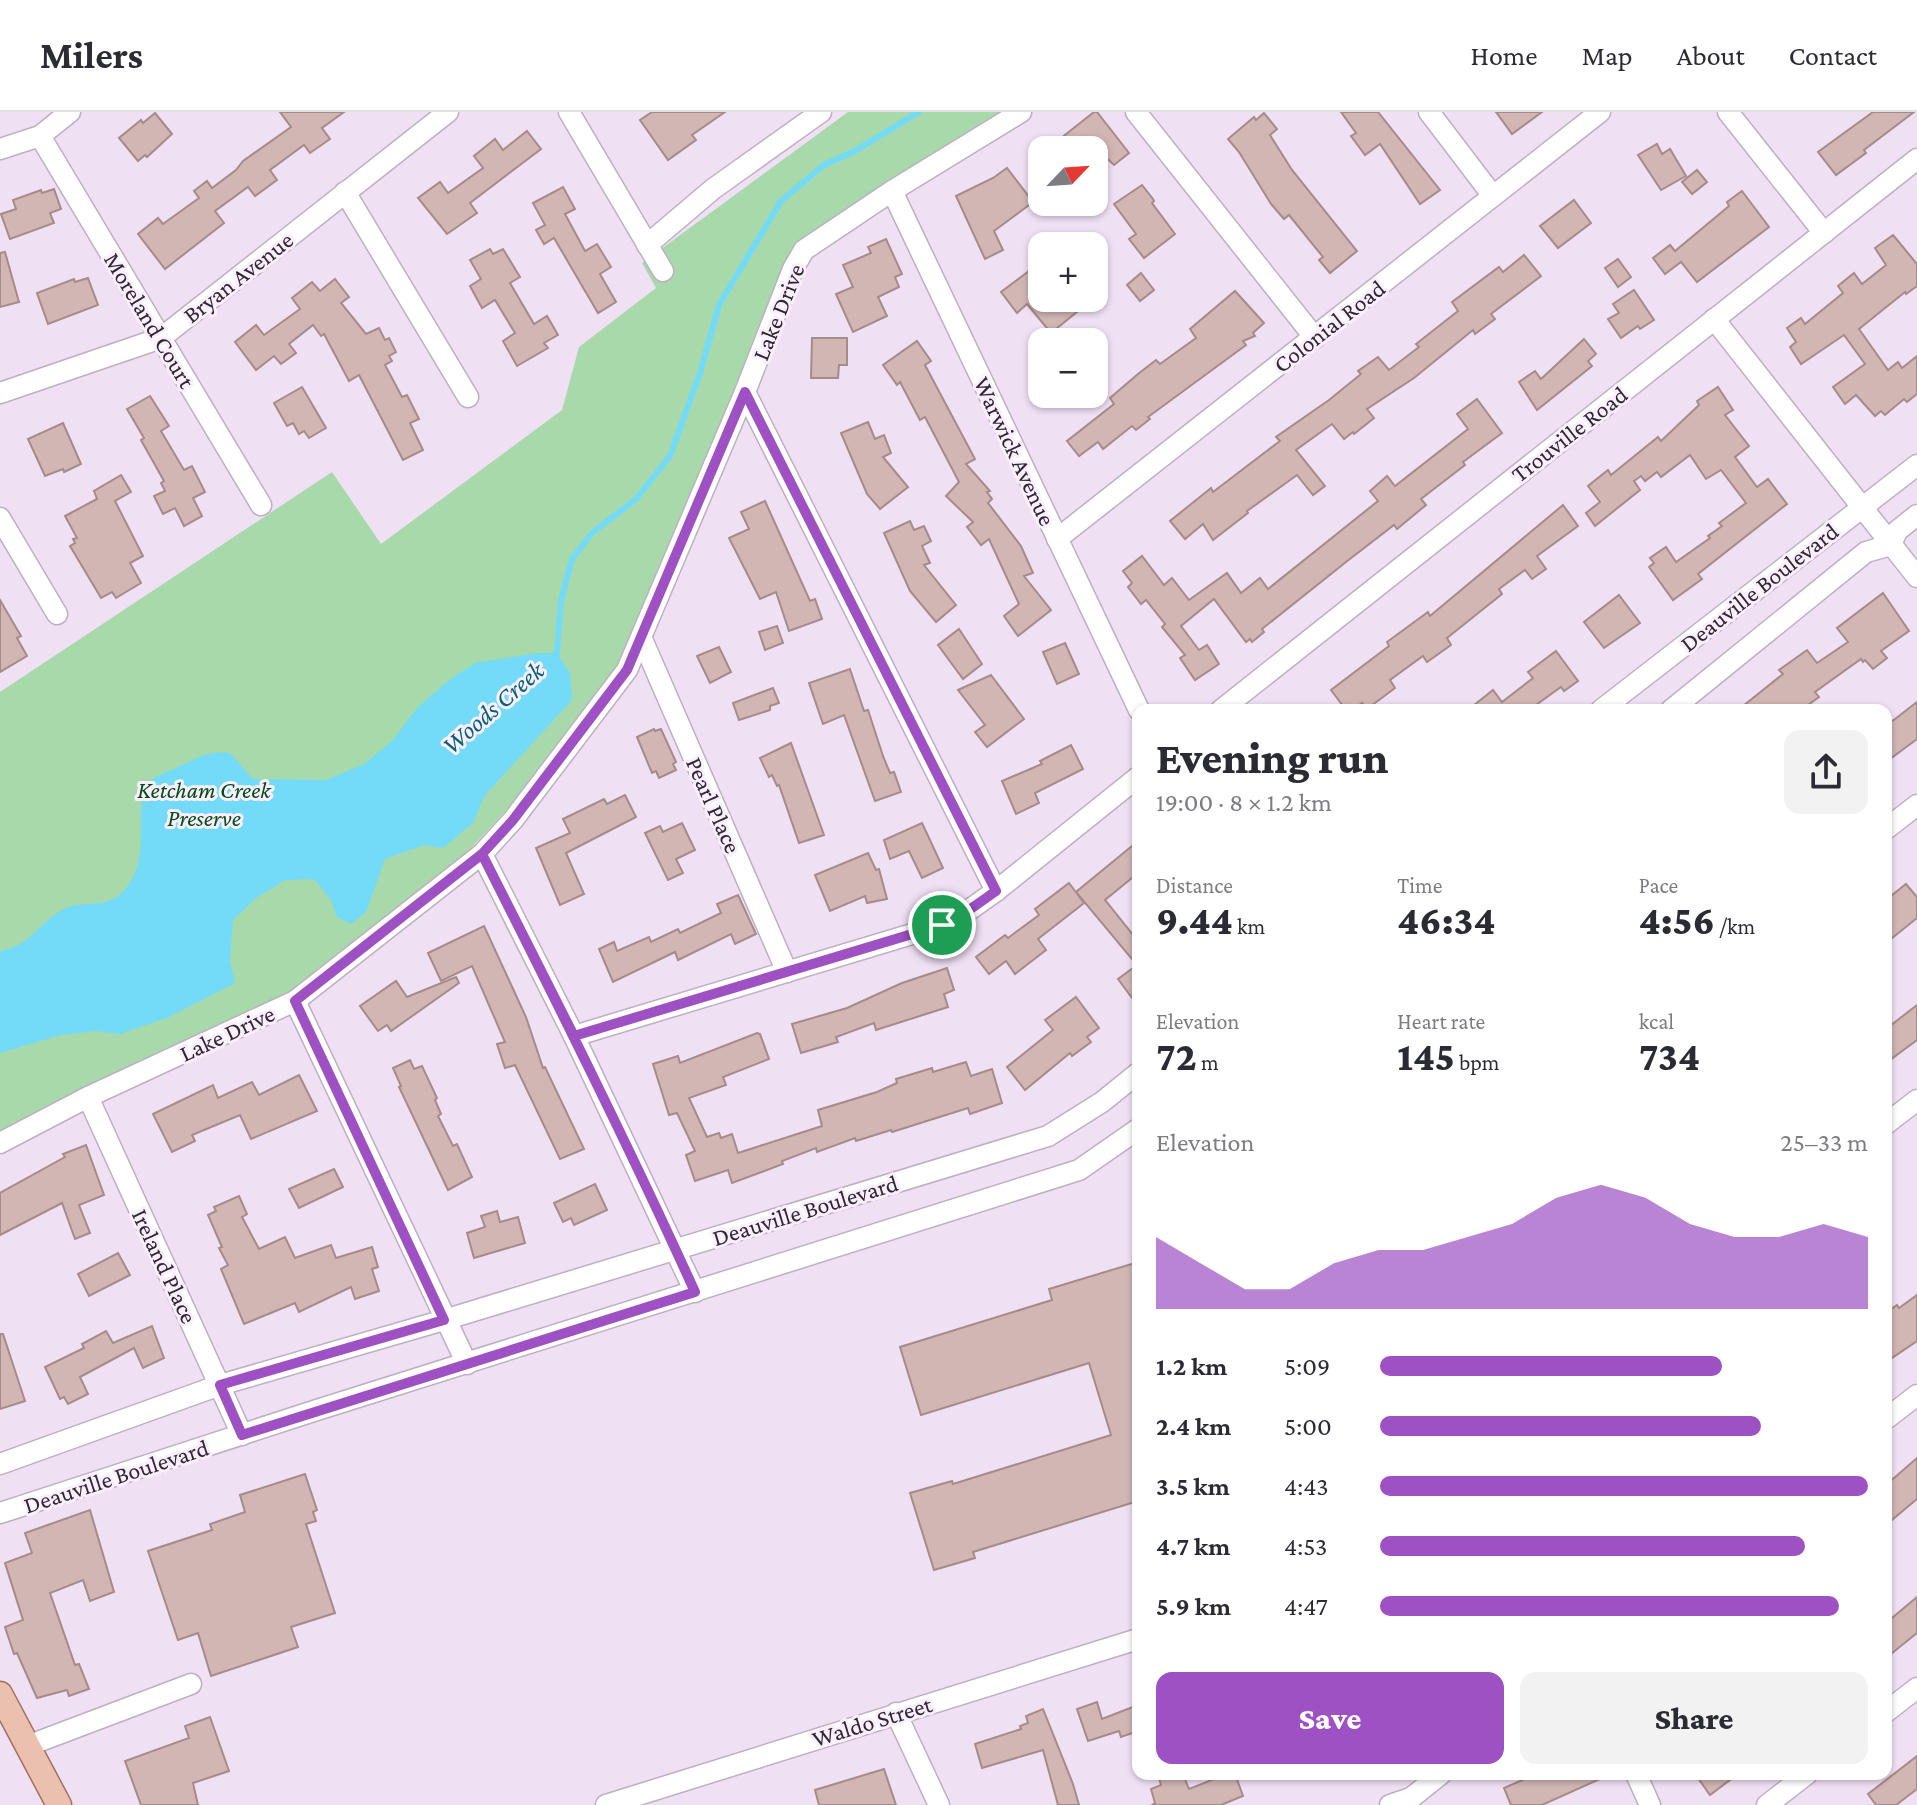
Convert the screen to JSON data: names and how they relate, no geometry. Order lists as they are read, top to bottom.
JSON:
{
  "streets": {
    "street": [
      "Bryan Avenue",
      "Lake Drive",
      "Moreland Court",
      "Colonial Road",
      "Trouville Road",
      "Warwick Avenue",
      "Deauville Boulevard",
      "Pearl Place",
      "Ireland Place",
      "Waldo Street"
    ]
  },
  "crossings": [
    ["Bryan Avenue", "Moreland Court"],
    ["Lake Drive", "Warwick Avenue"],
    ["Lake Drive", "Pearl Place"],
    ["Lake Drive", "Ireland Place"],
    ["Colonial Road", "Warwick Avenue"],
    ["Deauville Boulevard", "Ireland Place"]
  ],
  "water": ["Woods Creek"],
  "parks": ["Ketcham Creek Preserve"],
  "north": "top right",
  "page": {
    "header": "Milers",
    "nav": [
      "Home",
      "Map",
      "About",
      "Contact"
    ],
    "map_buttons": ["+", "−"],
    "heading": ["Evening run", "19:00 · 8 × 1.2 km"],
    "stats": [
      ["Distance", "9.44 km"],
      ["Time", "46:34"],
      ["Pace", "4:56 /km"],
      ["Elevation", "72 m"],
      ["Heart rate", "145 bpm"],
      ["kcal", "734"]
    ],
    "chart": ["Elevation", "25–33 m"],
    "list": [
      {
        "name": "1.2 km",
        "note": "5:09"
      },
      {
        "name": "2.4 km",
        "note": "5:00"
      },
      {
        "name": "3.5 km",
        "note": "4:43"
      },
      {
        "name": "4.7 km",
        "note": "4:53"
      },
      {
        "name": "5.9 km",
        "note": "4:47"
      }
    ],
    "buttons": ["Save", "Share"]
  }
}
